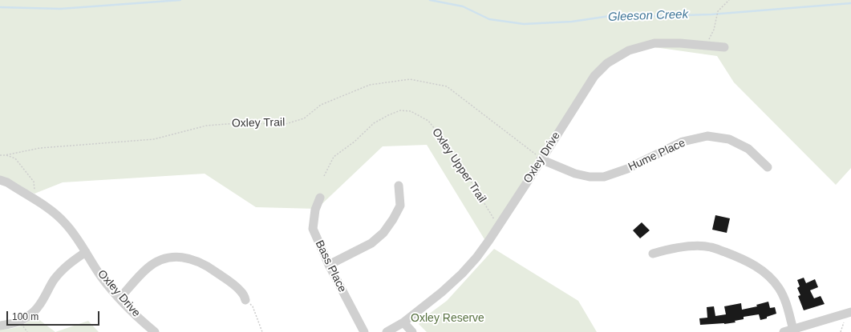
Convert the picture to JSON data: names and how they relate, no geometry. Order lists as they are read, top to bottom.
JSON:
{
  "streets": {
    "street": ["Hume Place", "Oxley Drive", "Bass Place"],
    "path": ["Oxley Trail", "Oxley Upper Trail"]
  },
  "crossings": [
    ["Oxley Trail", "Hume Place"],
    ["Oxley Trail", "Oxley Drive"],
    ["Hume Place", "Oxley Drive"],
    ["Oxley Drive", "Oxley Upper Trail"]
  ],
  "water": ["Gleeson Creek"],
  "parks": ["Oxley Reserve"],
  "scale_bar": "100 m"
}
